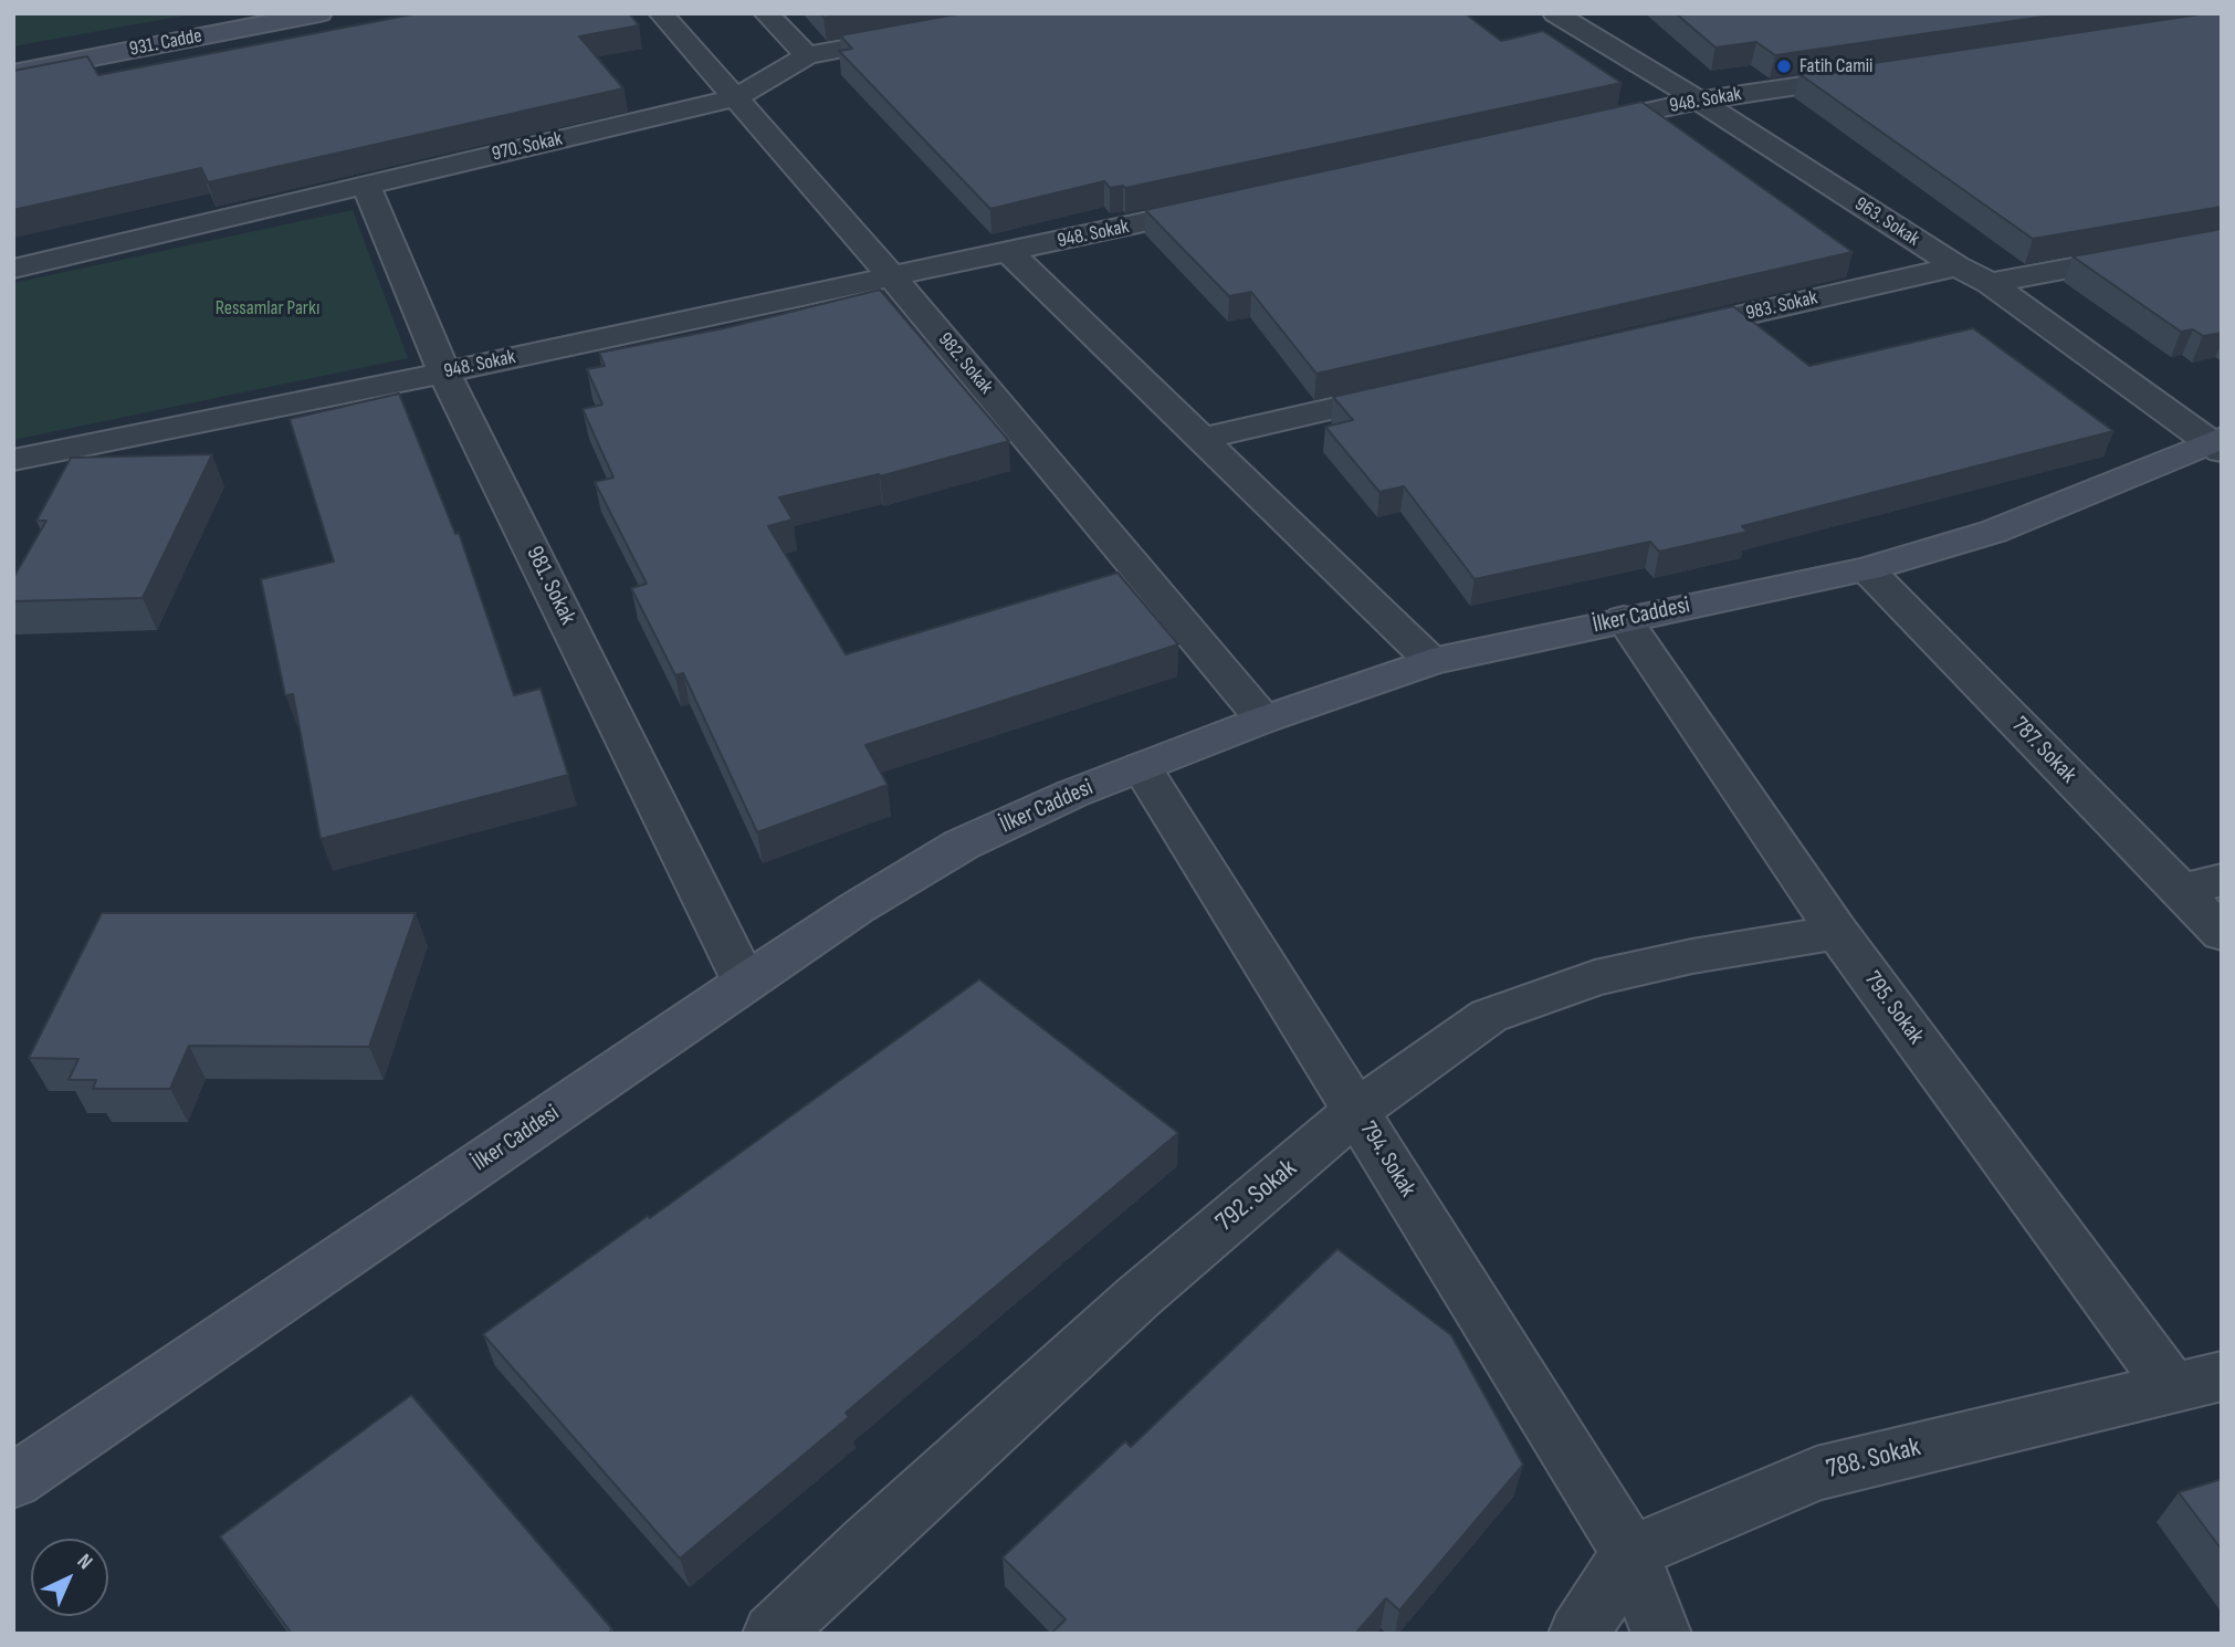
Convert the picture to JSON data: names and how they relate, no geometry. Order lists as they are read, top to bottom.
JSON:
{
  "streets": {
    "main road": ["931. Cadde", "İlker Caddesi"],
    "street": [
      "948. Sokak",
      "970. Sokak",
      "963. Sokak",
      "983. Sokak",
      "982. Sokak",
      "981. Sokak",
      "787. Sokak",
      "795. Sokak",
      "794. Sokak",
      "792. Sokak",
      "788. Sokak"
    ]
  },
  "crossings": [
    ["948. Sokak", "963. Sokak"],
    ["948. Sokak", "982. Sokak"],
    ["948. Sokak", "981. Sokak"],
    ["970. Sokak", "982. Sokak"],
    ["970. Sokak", "981. Sokak"],
    ["963. Sokak", "983. Sokak"],
    ["963. Sokak", "İlker Caddesi"],
    ["982. Sokak", "İlker Caddesi"],
    ["981. Sokak", "İlker Caddesi"],
    ["İlker Caddesi", "787. Sokak"],
    ["İlker Caddesi", "795. Sokak"],
    ["İlker Caddesi", "794. Sokak"],
    ["795. Sokak", "792. Sokak"],
    ["795. Sokak", "788. Sokak"],
    ["794. Sokak", "792. Sokak"],
    ["794. Sokak", "788. Sokak"]
  ],
  "parks": ["Ressamlar Parkı"],
  "places": ["Fatih Camii"],
  "north": "top right"
}
